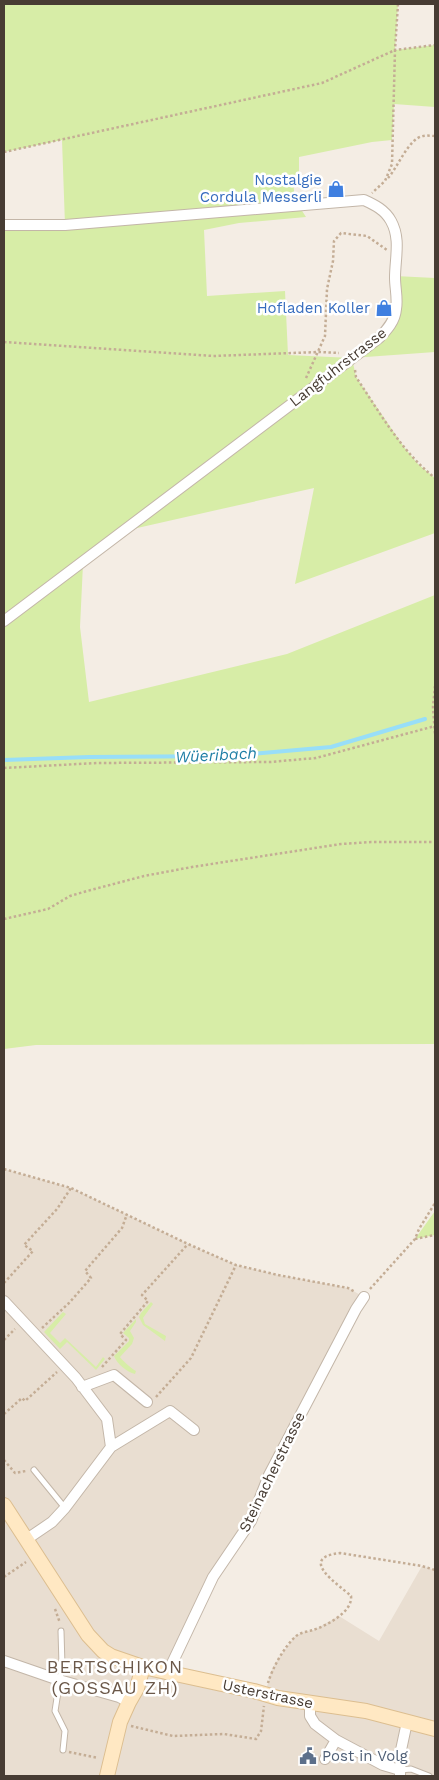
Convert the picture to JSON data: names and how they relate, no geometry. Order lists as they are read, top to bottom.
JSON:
{
  "streets": {
    "street": ["Langfuhrstrasse", "Steinacherstrasse", "Usterstrasse"]
  },
  "crossings": [
    ["Steinacherstrasse", "Usterstrasse"]
  ],
  "districts": ["BERTSCHIKON (GOSSAU ZH)"],
  "water": ["Wüeribach"],
  "places": {
    "shop": ["Nostalgie Cordula Messerli", "Hofladen Koller"],
    "public building": ["Post in Volg"]
  }
}
